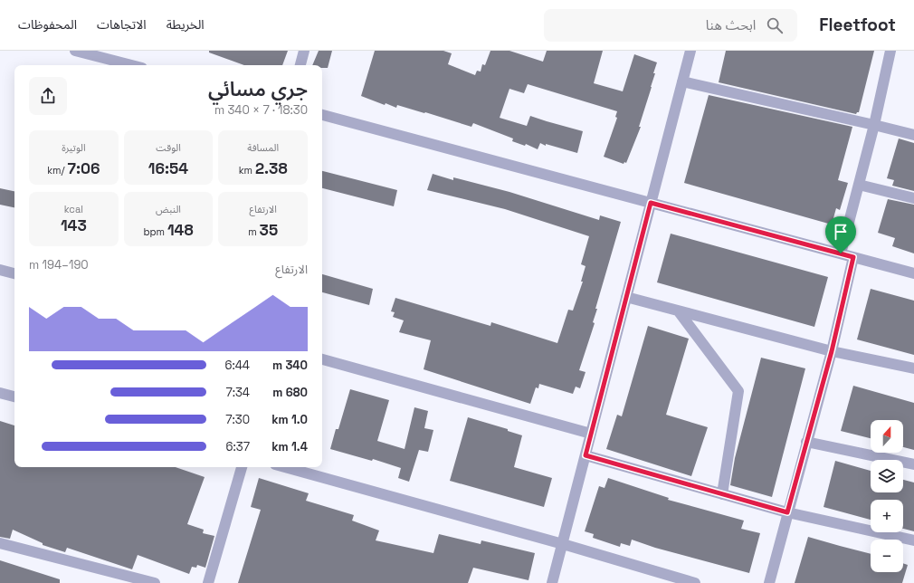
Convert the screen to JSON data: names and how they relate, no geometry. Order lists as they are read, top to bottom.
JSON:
{
  "north": "top",
  "page": {
    "header": "Fleetfoot",
    "search": "ابحث هنا",
    "nav": ["الخريطة", "الاتجاهات", "المحفوظات"],
    "heading": ["جري مسائي", "18:30 · 7 × 340 m"],
    "stats": [
      ["المسافة", "2.38 km"],
      ["الوقت", "16:54"],
      ["الوتيرة", "7:06 /km"],
      ["الارتفاع", "35 m"],
      ["النبض", "148 bpm"],
      ["kcal", "143"]
    ],
    "chart": ["الارتفاع", "190–194 m"],
    "list": [
      {
        "name": "340 m",
        "note": "6:44"
      },
      {
        "name": "680 m",
        "note": "7:34"
      },
      {
        "name": "1.0 km",
        "note": "7:30"
      },
      {
        "name": "1.4 km",
        "note": "6:37"
      }
    ],
    "map_buttons": ["+", "−"]
  }
}
